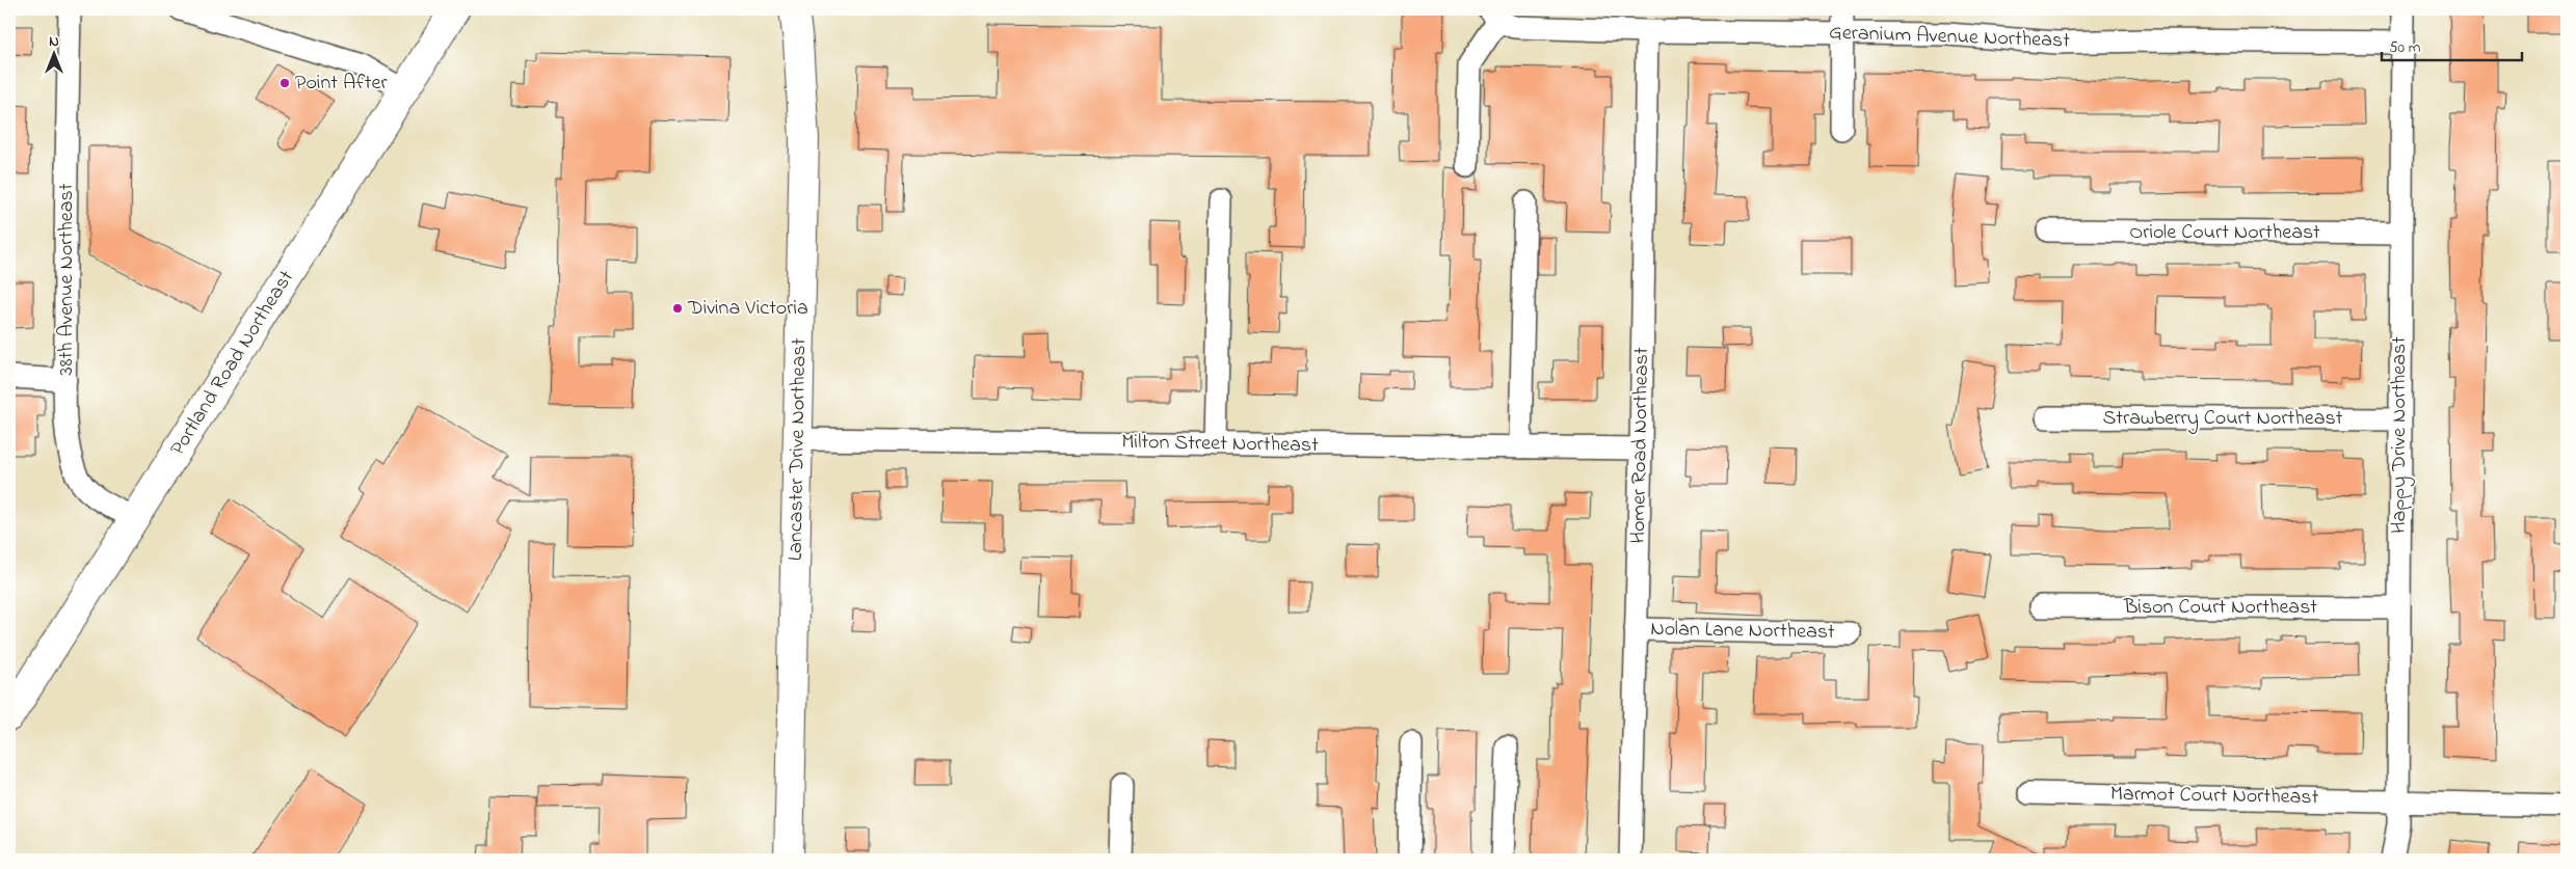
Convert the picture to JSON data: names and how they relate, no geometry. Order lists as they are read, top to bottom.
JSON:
{
  "streets": {
    "main road": ["Portland Road Northeast", "Lancaster Drive Northeast"],
    "street": [
      "Geranium Avenue Northeast",
      "Oriole Court Northeast",
      "38th Avenue Northeast",
      "Strawberry Court Northeast",
      "Happy Drive Northeast",
      "Milton Street Northeast",
      "Homer Road Northeast",
      "Bison Court Northeast",
      "Nolan Lane Northeast",
      "Marmot Court Northeast"
    ]
  },
  "crossings": [
    ["Geranium Avenue Northeast", "Happy Drive Northeast"],
    ["Geranium Avenue Northeast", "Homer Road Northeast"],
    ["Oriole Court Northeast", "Happy Drive Northeast"],
    ["38th Avenue Northeast", "Portland Road Northeast"],
    ["Strawberry Court Northeast", "Happy Drive Northeast"],
    ["Happy Drive Northeast", "Bison Court Northeast"],
    ["Happy Drive Northeast", "Marmot Court Northeast"],
    ["Milton Street Northeast", "Homer Road Northeast"],
    ["Milton Street Northeast", "Lancaster Drive Northeast"],
    ["Homer Road Northeast", "Nolan Lane Northeast"]
  ],
  "places": ["Point After", "Divina Victoria"],
  "scale_bar": "50 m",
  "north": "top"
}
